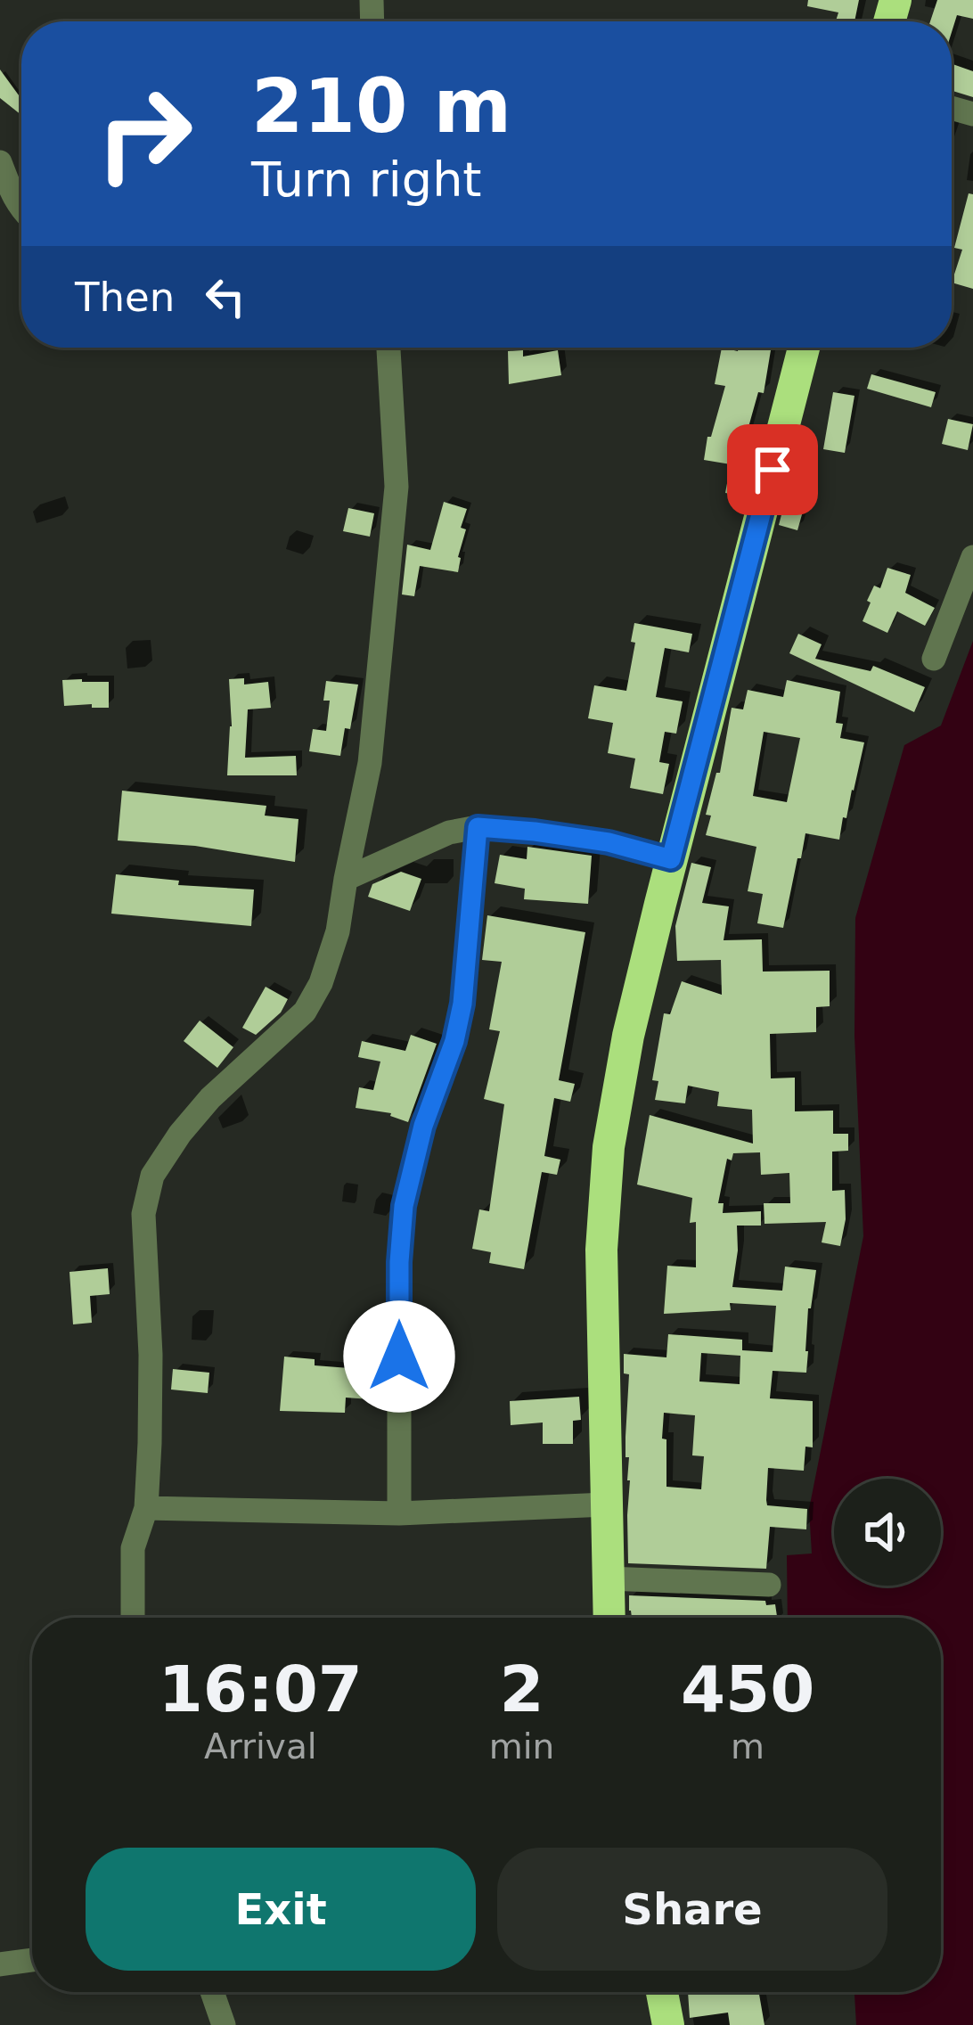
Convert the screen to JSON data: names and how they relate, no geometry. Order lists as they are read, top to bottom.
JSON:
{
  "page": {
    "turn": ["210 m", "Turn right"],
    "then": "Then",
    "eta": [
      "16:07",
      "Arrival",
      "2",
      "min",
      "450",
      "m"
    ],
    "buttons": ["Exit", "Share"]
  }
}
